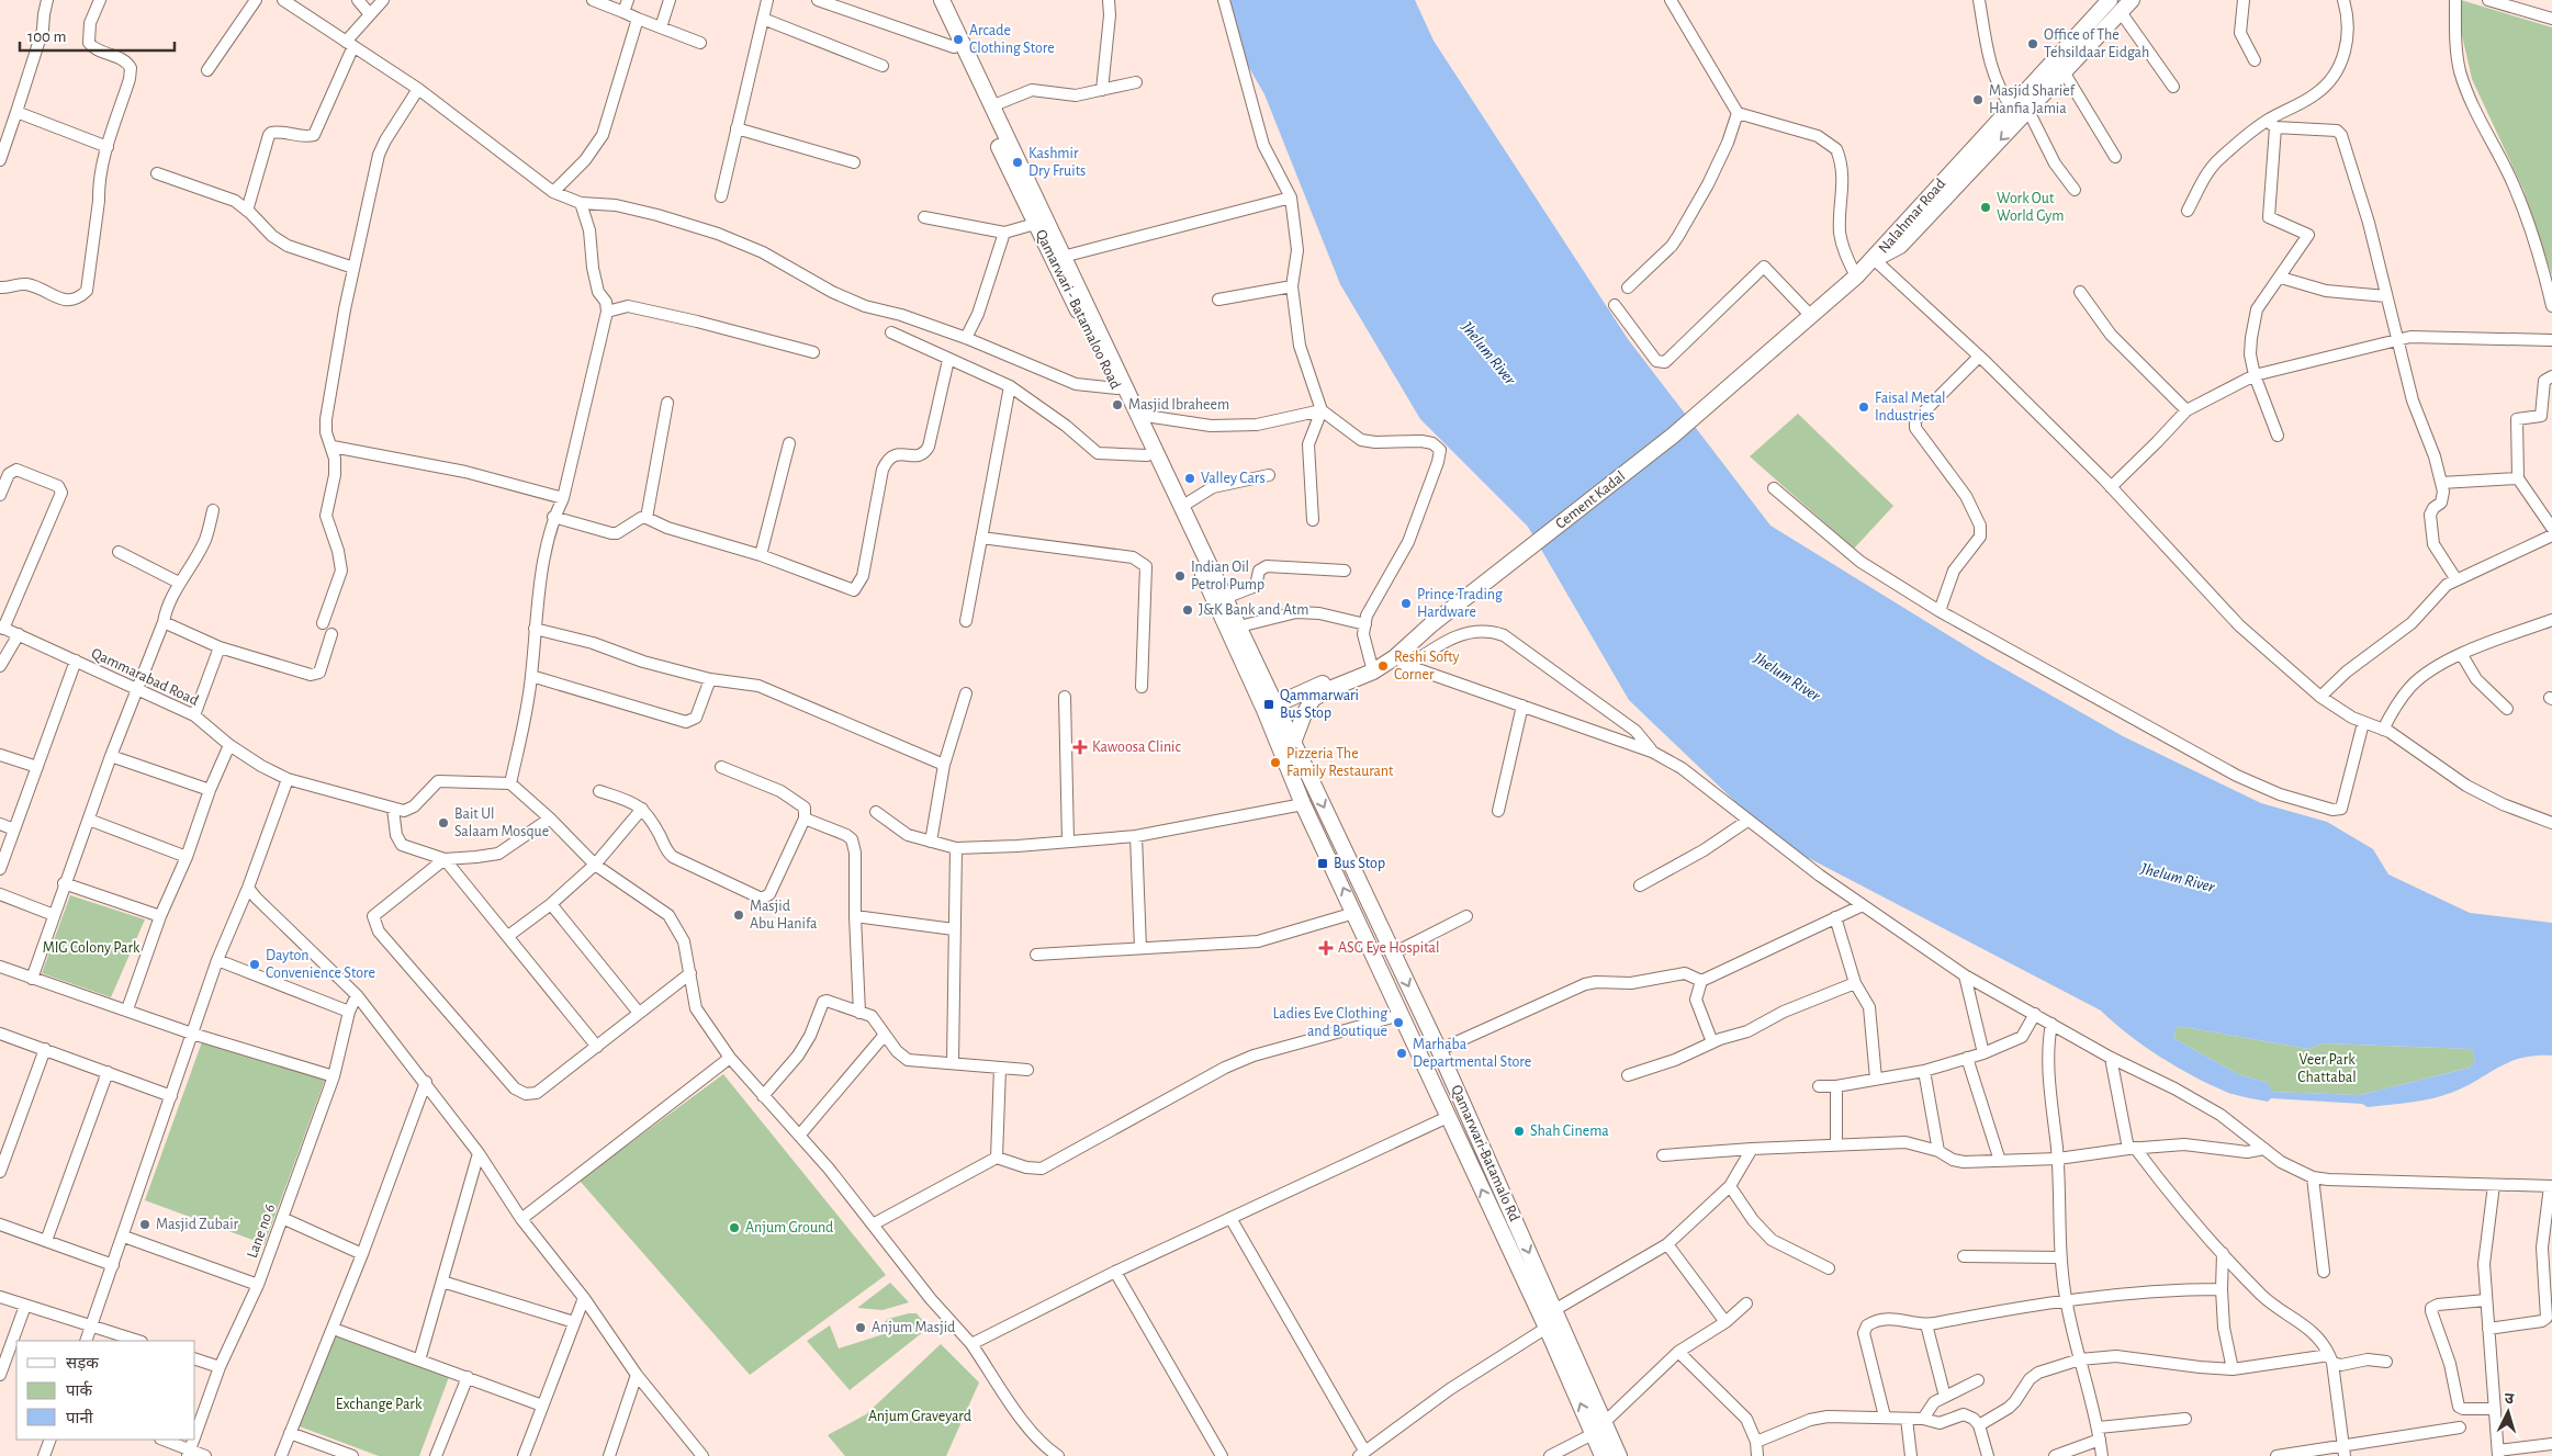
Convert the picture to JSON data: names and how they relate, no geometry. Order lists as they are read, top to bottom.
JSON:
{
  "streets": {
    "main road": [
      "Nalahmar Road",
      "Qamarwari - Batamaloo Road",
      "Cement Kadal",
      "Qamarwari-Batamalo Rd"
    ],
    "street": ["Qammarabad Road", "Lane no 6"]
  },
  "crossings": [
    ["Nalahmar Road", "Cement Kadal"],
    ["Qamarwari - Batamaloo Road", "Qamarwari-Batamalo Rd"]
  ],
  "water": ["Jhelum River"],
  "parks": [
    "MIG Colony Park",
    "Veer Park Chattabal",
    "Exchange Park",
    "Anjum Graveyard"
  ],
  "places": {
    "other": [
      "Arcade Clothing Store",
      "Office of The Tehsildaar Eidgah",
      "Masjid Sharief Hanfia Jamia",
      "Kashmir Dry Fruits",
      "Work Out World Gym",
      "Masjid Ibraheem",
      "Faisal Metal Industries",
      "Valley Cars",
      "Indian Oil Petrol Pump",
      "Prince Trading Hardware",
      "J&K Bank and Atm",
      "Reshi Softy Corner",
      "Pizzeria The Family Restaurant",
      "Bait Ul Salaam Mosque",
      "Masjid Abu Hanifa",
      "Dayton Convenience Store",
      "Ladies Eve Clothing and Boutique",
      "Marhaba Departmental Store",
      "Shah Cinema",
      "Masjid Zubair",
      "Anjum Ground",
      "Anjum Masjid"
    ],
    "transit": ["Qammarwari Bus Stop", "Bus Stop"],
    "health": ["Kawoosa Clinic", "ASG Eye Hospital"]
  },
  "legend": ["सड़क", "पार्क", "पानी"],
  "scale_bar": "100 m",
  "north": "top"
}
